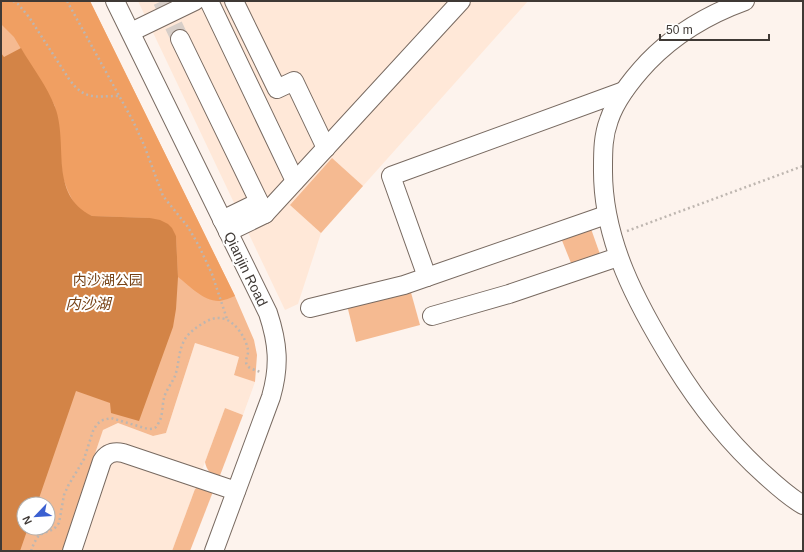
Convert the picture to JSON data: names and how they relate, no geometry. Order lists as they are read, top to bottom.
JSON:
{
  "streets": {
    "street": ["Qianjin Road"]
  },
  "water": ["内沙湖"],
  "parks": ["内沙湖公园"],
  "scale_bar": "50 m",
  "north": "bottom left"
}
